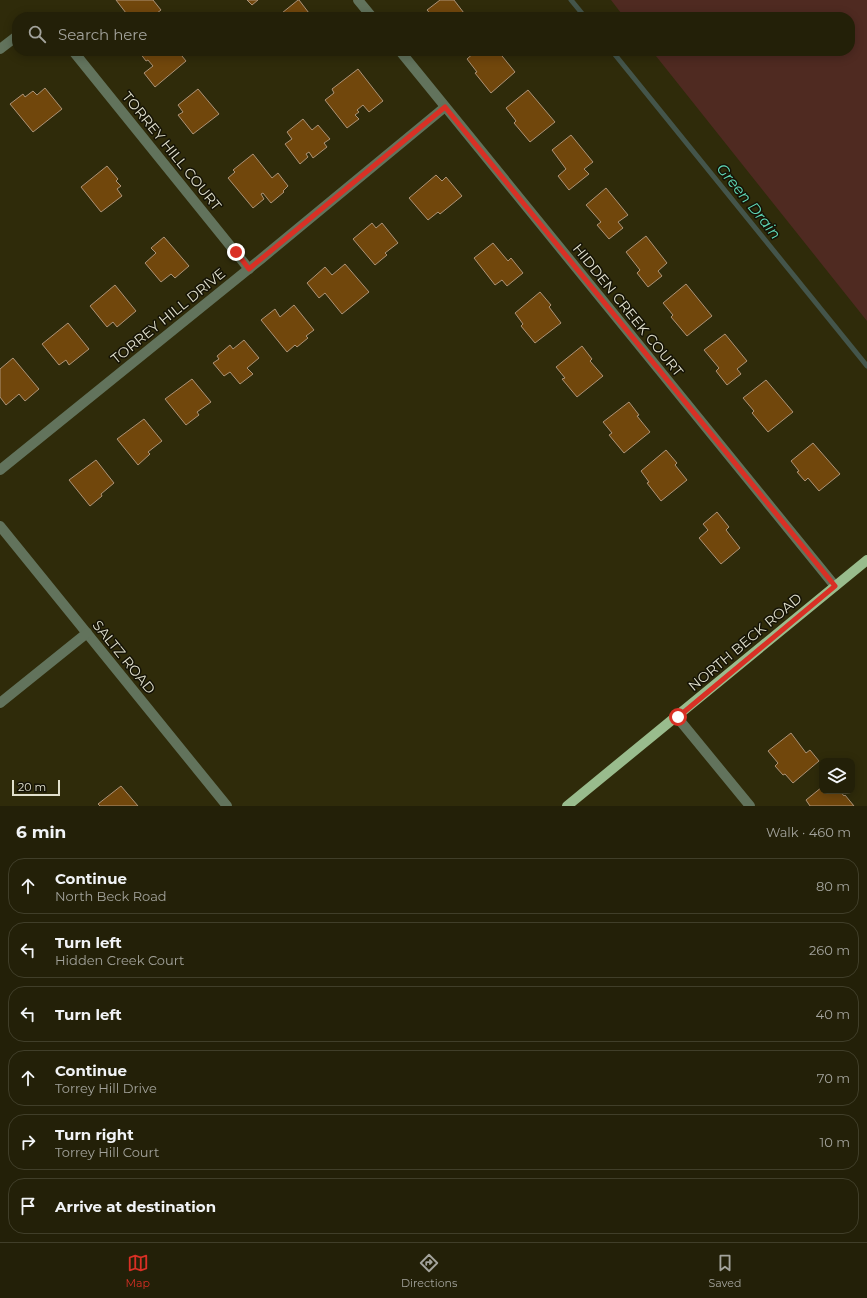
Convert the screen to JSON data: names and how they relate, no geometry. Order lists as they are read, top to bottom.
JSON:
{
  "streets": {
    "main road": ["NORTH BECK ROAD"],
    "street": [
      "TORREY HILL COURT",
      "HIDDEN CREEK COURT",
      "TORREY HILL DRIVE",
      "SALTZ ROAD"
    ]
  },
  "crossings": [
    ["TORREY HILL COURT", "TORREY HILL DRIVE"],
    ["HIDDEN CREEK COURT", "TORREY HILL DRIVE"],
    ["HIDDEN CREEK COURT", "NORTH BECK ROAD"]
  ],
  "water": ["Green Drain"],
  "scale_bar": "20 m",
  "page": {
    "search": "Search here",
    "scale": "20 m",
    "heading": ["6 min", "Walk · 460 m"],
    "list": [
      ["Continue", "North Beck Road", "80 m"],
      ["Turn left", "Hidden Creek Court", "260 m"],
      ["Turn left", "40 m"],
      ["Continue", "Torrey Hill Drive", "70 m"],
      ["Turn right", "Torrey Hill Court", "10 m"],
      "Arrive at destination"
    ],
    "nav": ["Map", "Directions", "Saved"]
  }
}
